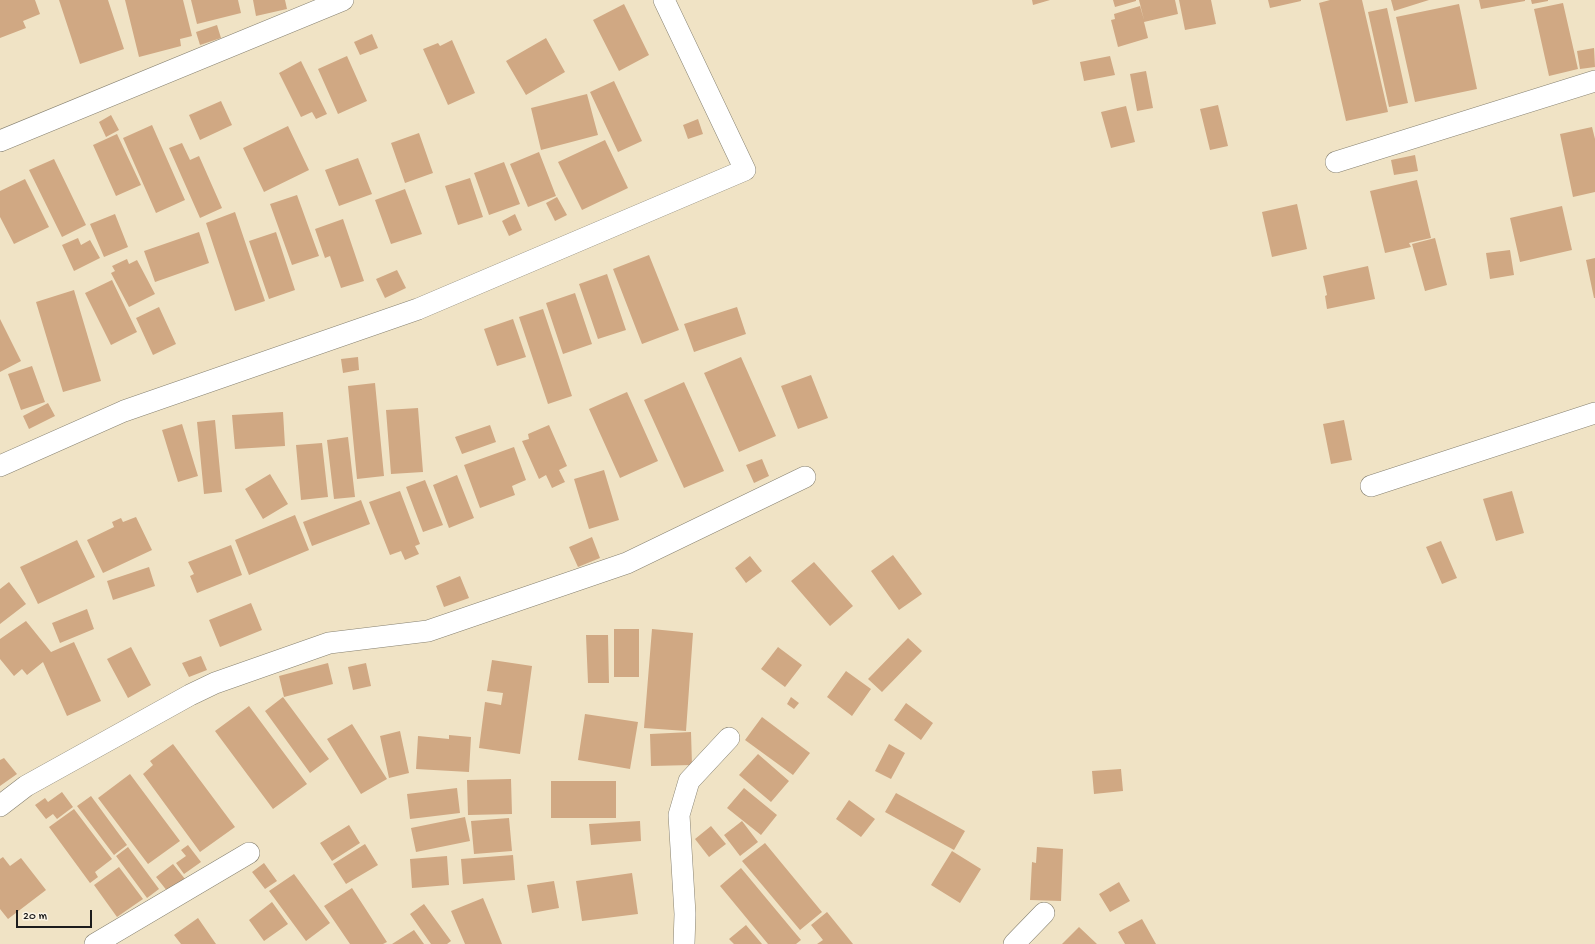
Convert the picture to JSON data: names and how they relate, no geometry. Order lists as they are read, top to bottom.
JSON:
{
  "scale_bar": "20 m"
}
